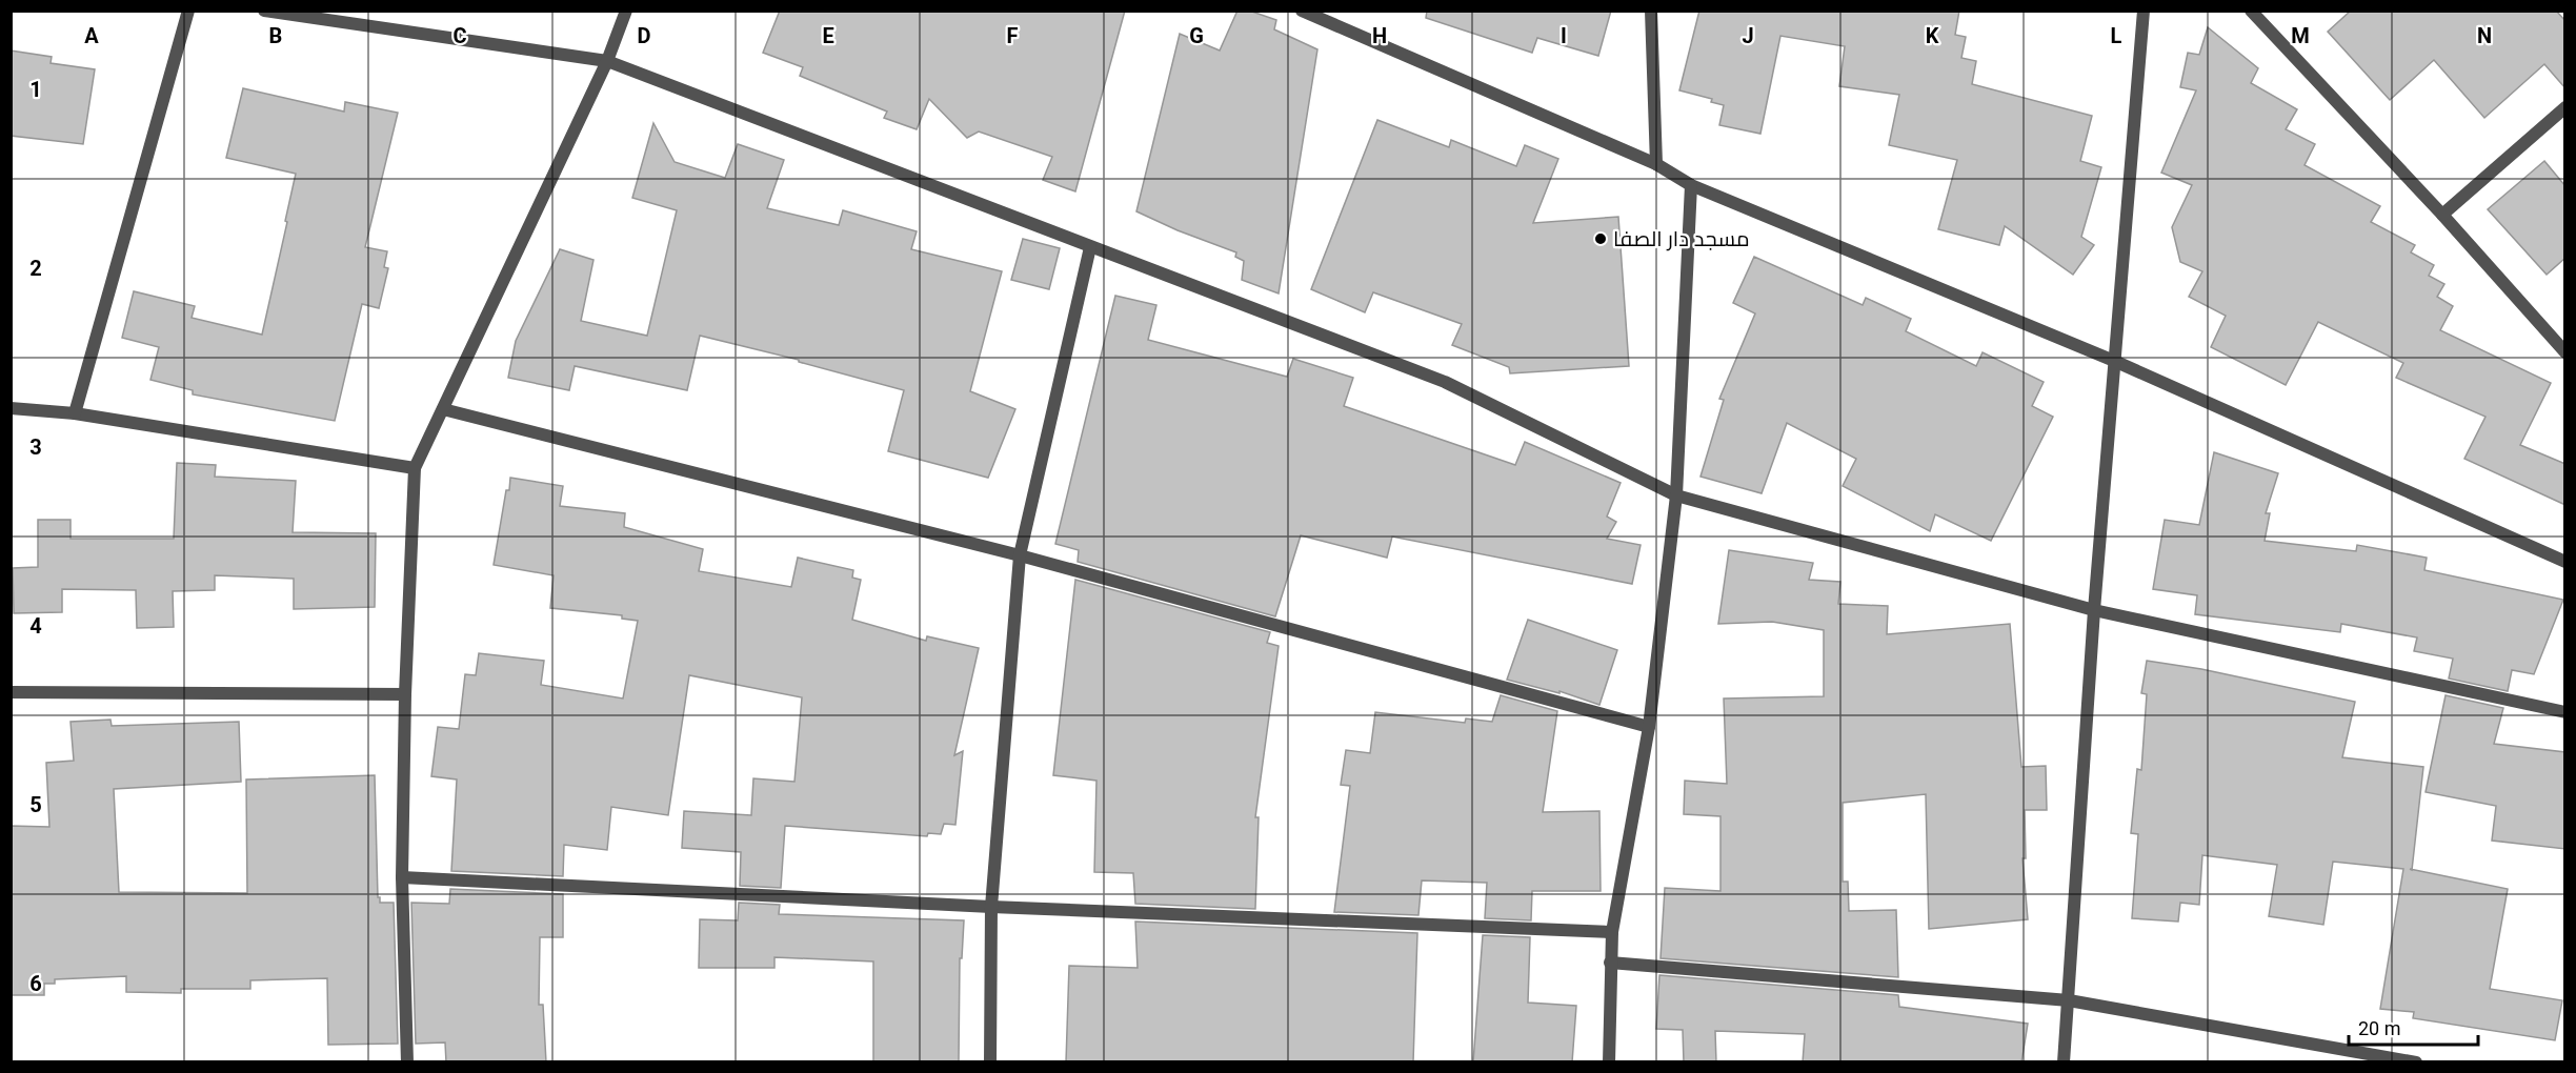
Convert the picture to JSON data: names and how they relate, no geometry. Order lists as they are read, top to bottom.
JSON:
{
  "places": ["مسجد دار الصفا"],
  "scale_bar": "20 m",
  "grid": {
    "columns": [
      "A",
      "B",
      "C",
      "D",
      "E",
      "F",
      "G",
      "H",
      "I",
      "J",
      "K",
      "L",
      "M",
      "N"
    ],
    "rows": [
      "1",
      "2",
      "3",
      "4",
      "5",
      "6"
    ]
  }
}
